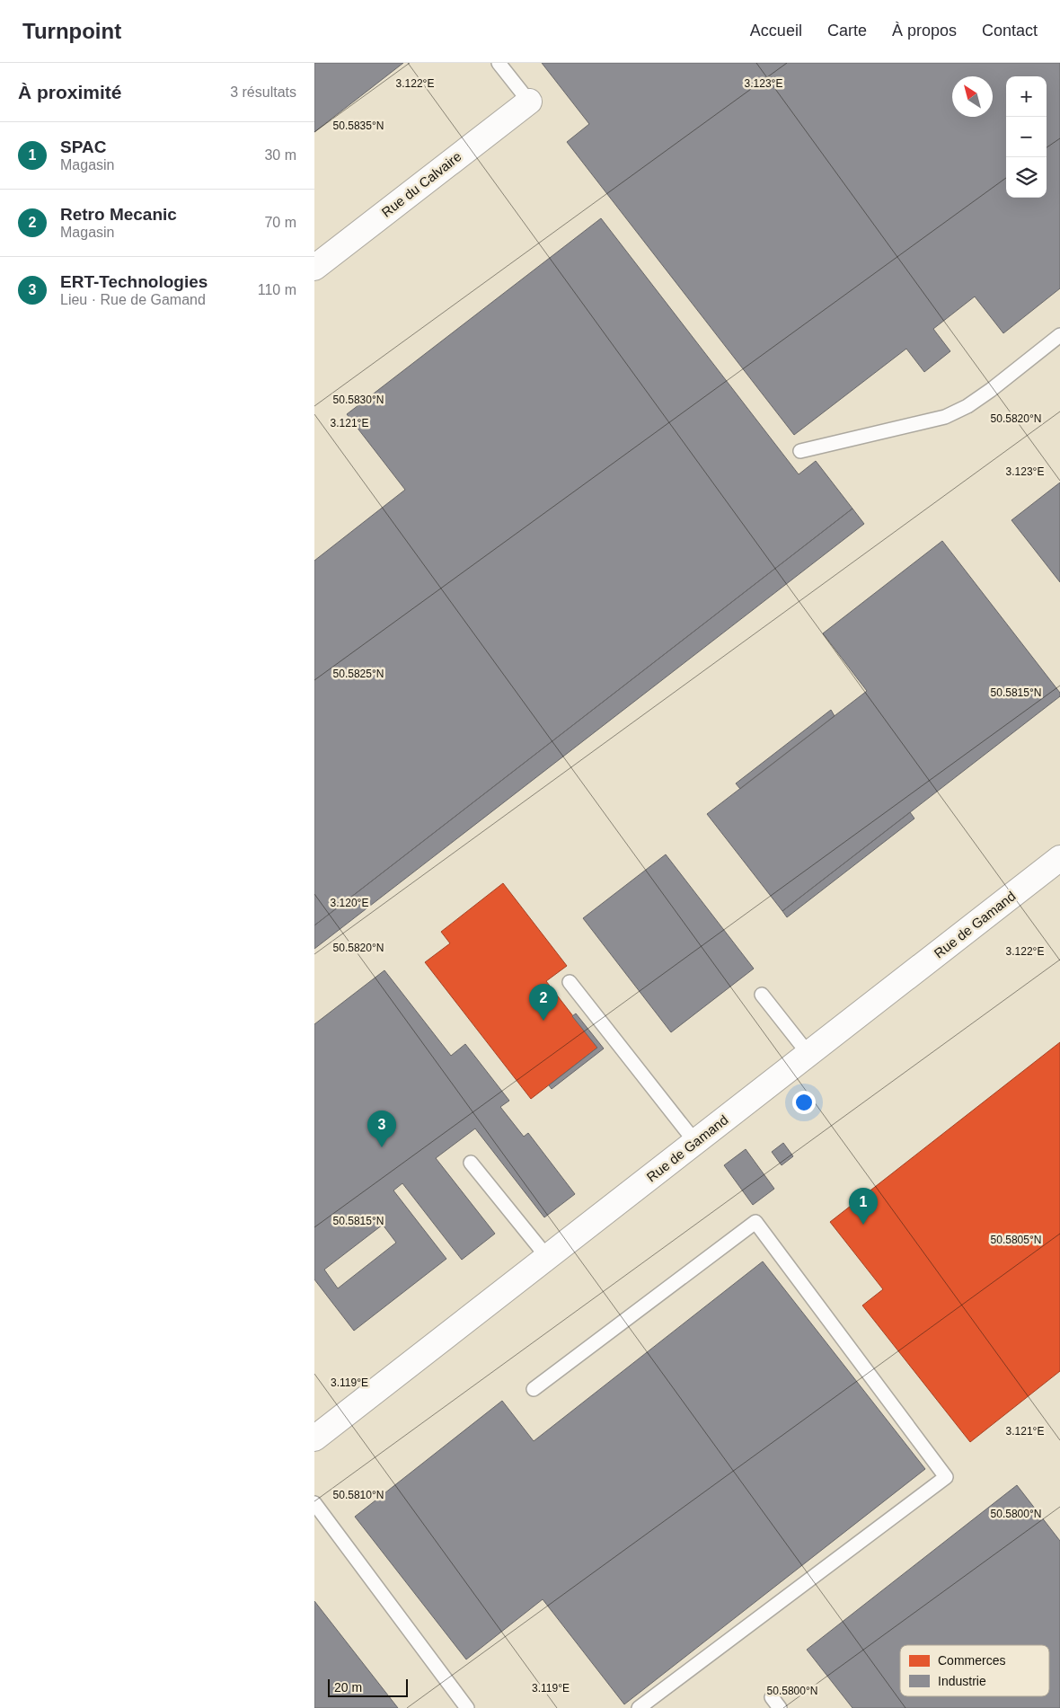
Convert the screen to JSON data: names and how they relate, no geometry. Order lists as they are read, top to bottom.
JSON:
{
  "streets": {
    "street": ["Rue du Calvaire", "Rue de Gamand"]
  },
  "legend": ["Commerces", "Industrie"],
  "scale_bar": "20 m",
  "north": "top left",
  "page": {
    "header": "Turnpoint",
    "nav": [
      "Accueil",
      "Carte",
      "À propos",
      "Contact"
    ],
    "heading": ["À proximité", "3 résultats"],
    "map_buttons": ["+", "−"],
    "list": [
      {
        "mark": "1",
        "name": "SPAC",
        "note": "Magasin",
        "value": "30 m"
      },
      {
        "mark": "2",
        "name": "Retro Mecanic",
        "note": "Magasin",
        "value": "70 m"
      },
      {
        "mark": "3",
        "name": "ERT-Technologies",
        "note": "Lieu · Rue de Gamand",
        "value": "110 m"
      }
    ],
    "pins": ["2", "3", "1"],
    "scale": "20 m"
  },
  "coordinates": [
    "3.122°E",
    "3.123°E",
    "50.5835°N",
    "50.5830°N",
    "50.5820°N",
    "3.121°E",
    "50.5825°N",
    "50.5815°N",
    "3.120°E",
    "50.5805°N",
    "3.119°E",
    "50.5810°N",
    "50.5800°N"
  ]
}
